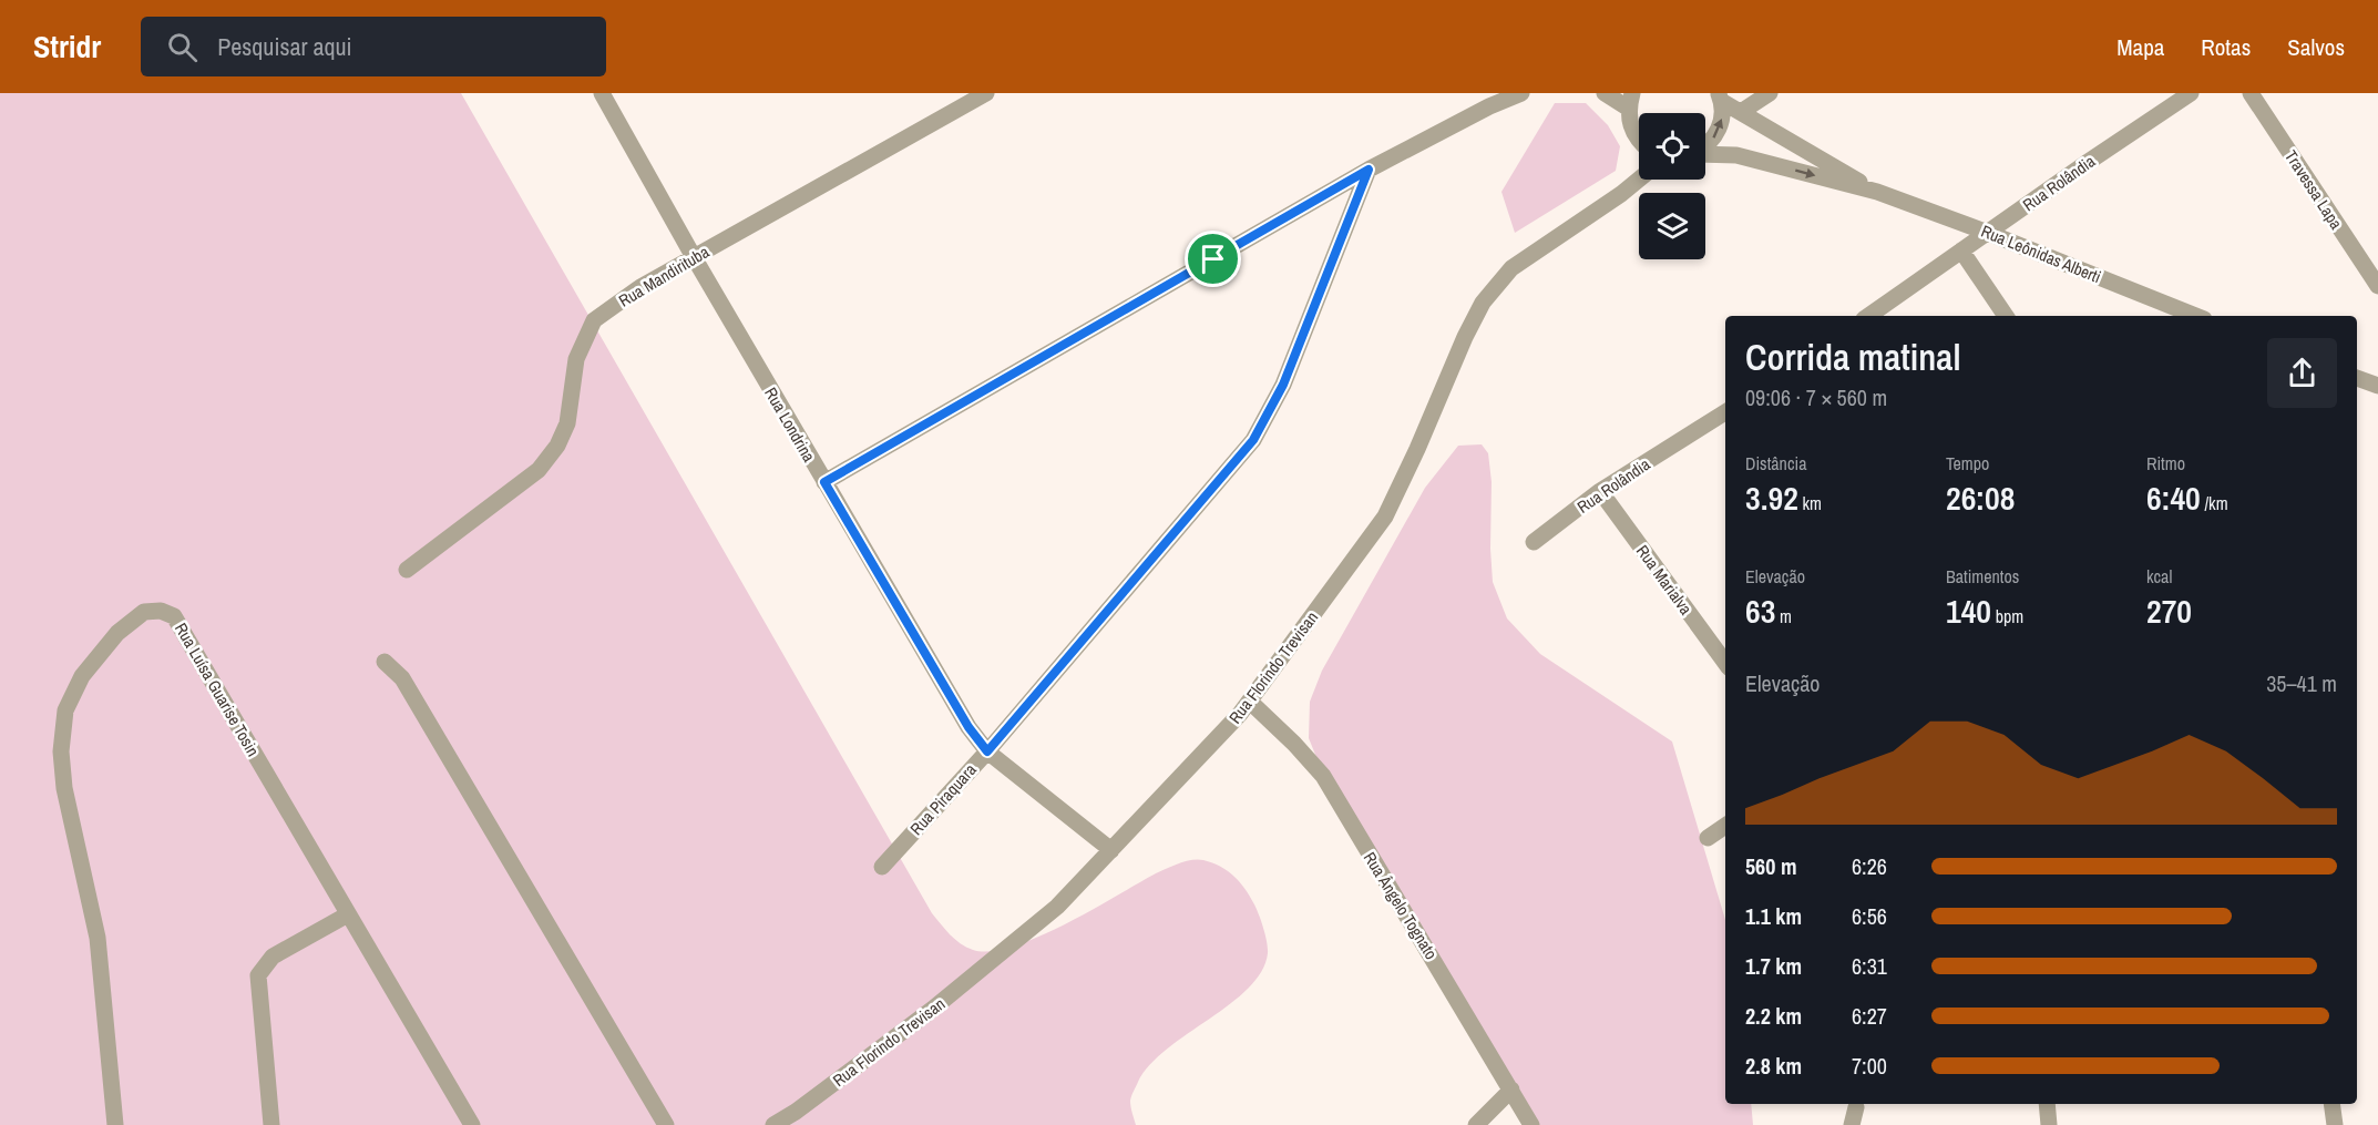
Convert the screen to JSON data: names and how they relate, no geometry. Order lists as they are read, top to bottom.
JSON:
{
  "streets": {
    "street": [
      "Rua Rolândia",
      "Travessa Lapa",
      "Rua Leônidas Alberti",
      "Rua Mandirituba",
      "Rua Londrina",
      "Rua Marialva",
      "Rua Florindo Trevisan",
      "Rua Luísa Guarise Tosin",
      "Rua Piraquara",
      "Rua Ângelo Tognato"
    ]
  },
  "crossings": [
    ["Rua Rolândia", "Rua Leônidas Alberti"],
    ["Rua Rolândia", "Rua Marialva"],
    ["Rua Mandirituba", "Rua Londrina"],
    ["Rua Londrina", "Rua Florindo Trevisan"],
    ["Rua Londrina", "Rua Piraquara"],
    ["Rua Florindo Trevisan", "Rua Ângelo Tognato"]
  ],
  "page": {
    "header": "Stridr",
    "search": "Pesquisar aqui",
    "nav": ["Mapa", "Rotas", "Salvos"],
    "heading": ["Corrida matinal", "09:06 · 7 × 560 m"],
    "stats": [
      ["Distância", "3.92 km"],
      ["Tempo", "26:08"],
      ["Ritmo", "6:40 /km"],
      ["Elevação", "63 m"],
      ["Batimentos", "140 bpm"],
      ["kcal", "270"]
    ],
    "chart": ["Elevação", "35–41 m"],
    "list": [
      {
        "name": "560 m",
        "note": "6:26"
      },
      {
        "name": "1.1 km",
        "note": "6:56"
      },
      {
        "name": "1.7 km",
        "note": "6:31"
      },
      {
        "name": "2.2 km",
        "note": "6:27"
      },
      {
        "name": "2.8 km",
        "note": "7:00"
      }
    ]
  }
}
